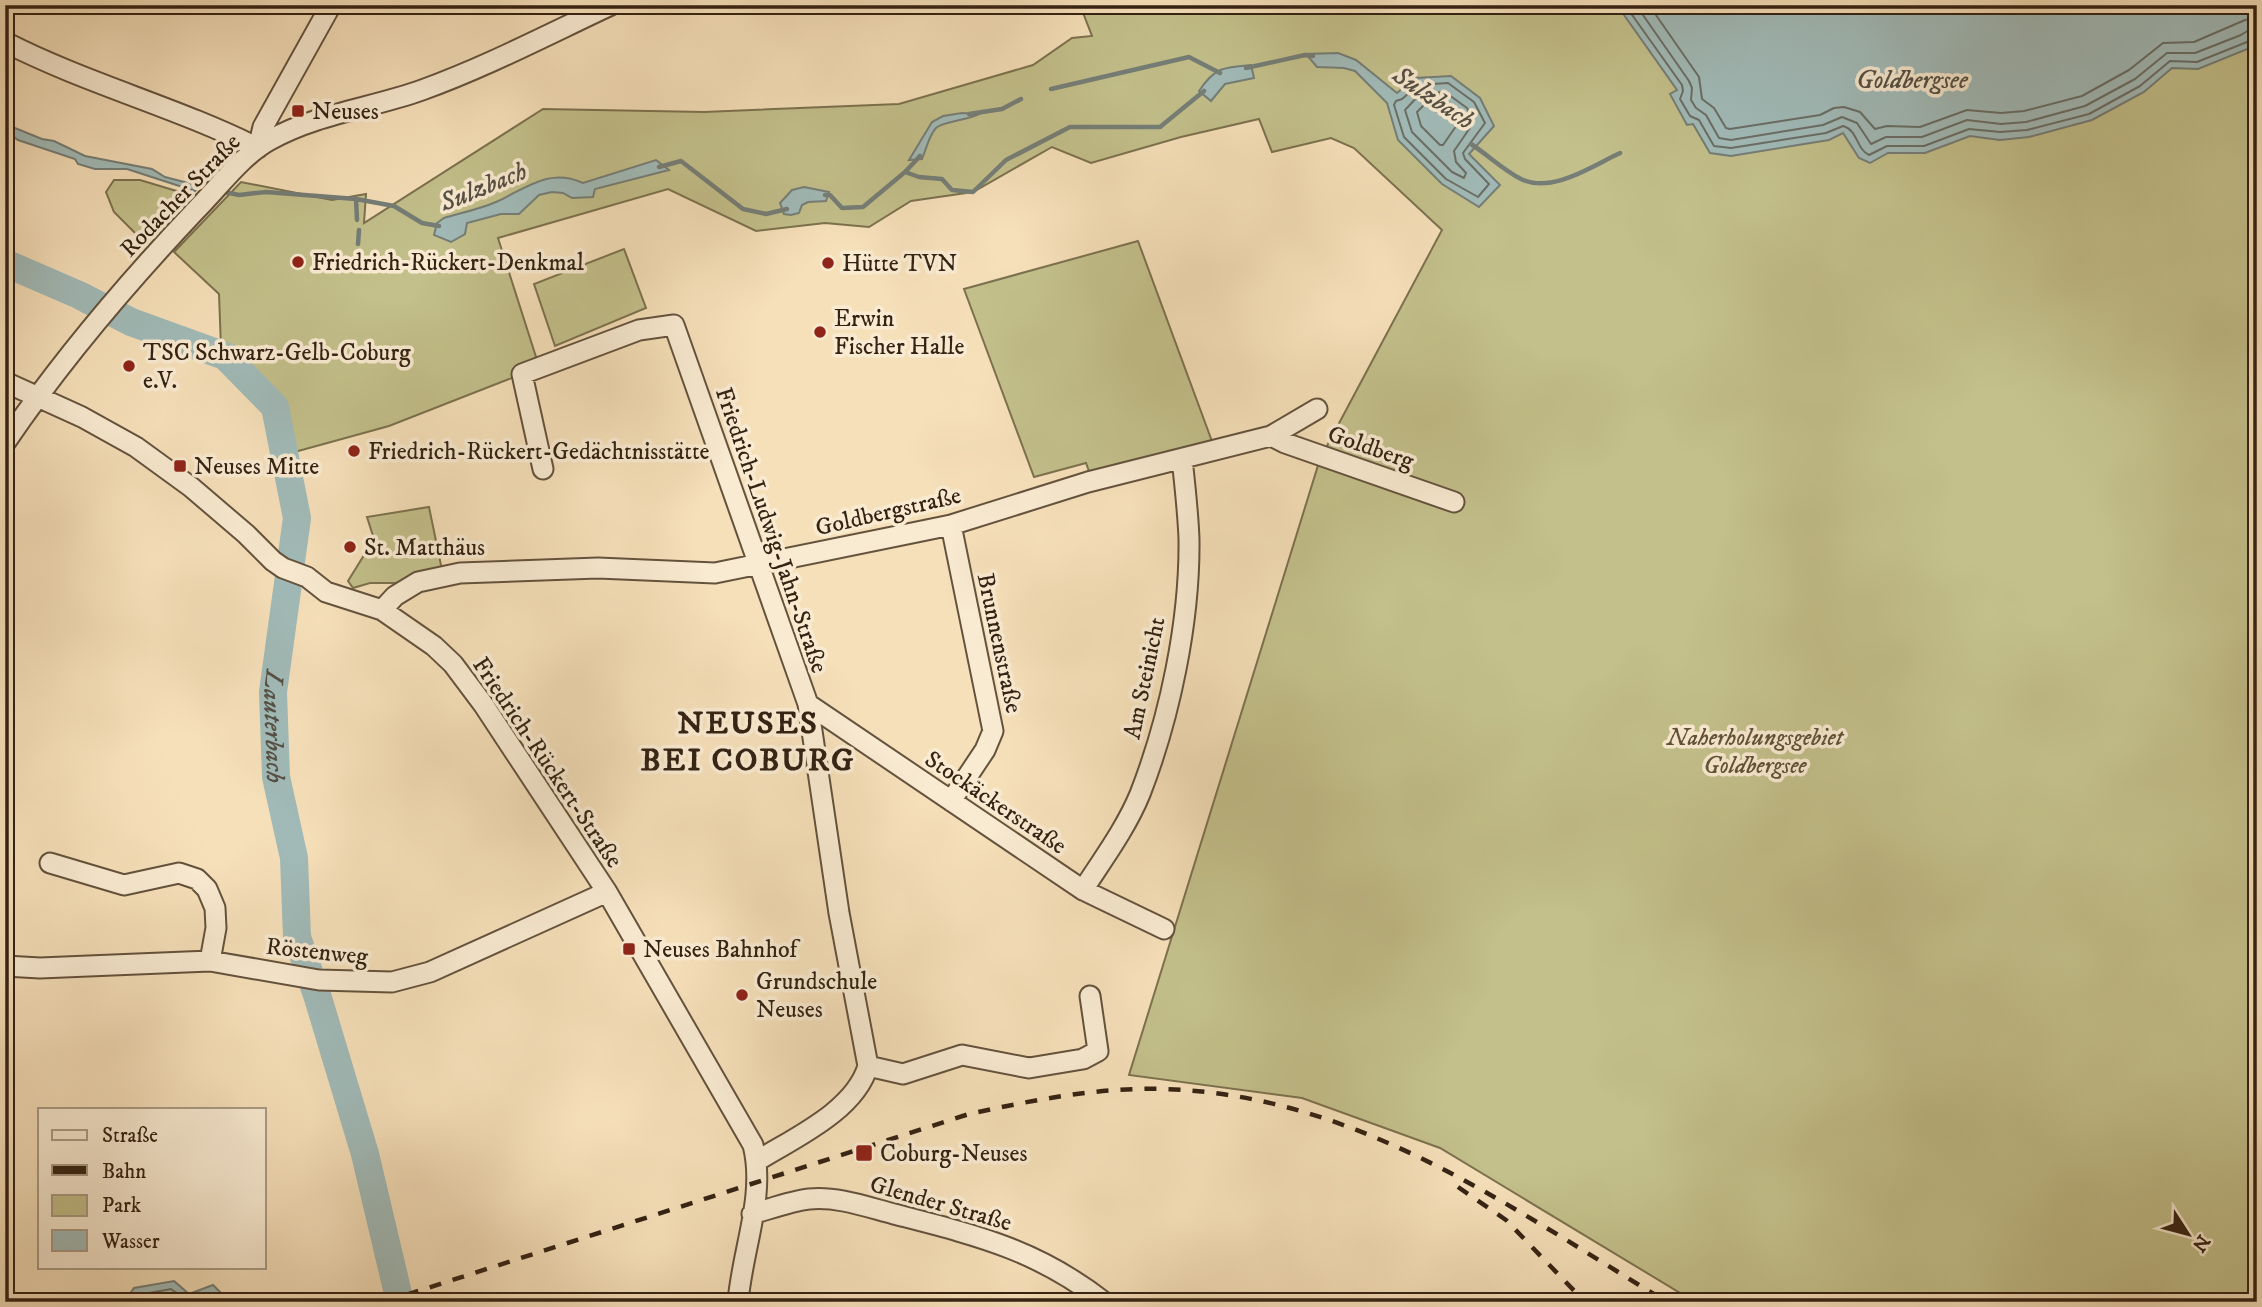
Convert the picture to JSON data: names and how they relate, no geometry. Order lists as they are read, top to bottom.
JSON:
{
  "streets": {
    "street": [
      "Rodacher Straße",
      "Goldberg",
      "Goldbergstraße",
      "Friedrich-Ludwig-Jahn-Straße",
      "Brunnenstraße",
      "Am Steinicht",
      "Friedrich-Rückert-Straße",
      "Stockäckerstraße",
      "Röstenweg",
      "Glender Straße"
    ]
  },
  "crossings": [
    ["Rodacher Straße", "Friedrich-Rückert-Straße"],
    ["Goldberg", "Goldbergstraße"],
    ["Goldbergstraße", "Friedrich-Ludwig-Jahn-Straße"],
    ["Goldbergstraße", "Brunnenstraße"],
    ["Goldbergstraße", "Am Steinicht"],
    ["Goldbergstraße", "Friedrich-Rückert-Straße"],
    ["Friedrich-Ludwig-Jahn-Straße", "Stockäckerstraße"],
    ["Brunnenstraße", "Stockäckerstraße"],
    ["Am Steinicht", "Stockäckerstraße"],
    ["Friedrich-Rückert-Straße", "Röstenweg"],
    ["Friedrich-Rückert-Straße", "Glender Straße"]
  ],
  "districts": ["NEUSES BEI COBURG"],
  "water": ["Goldbergsee", "Sulzbach", "Lauterbach"],
  "parks": ["Naherholungsgebiet Goldbergsee"],
  "places": {
    "transit": [
      "Neuses",
      "Neuses Mitte",
      "Neuses Bahnhof",
      "Coburg-Neuses"
    ],
    "other": [
      "Friedrich-Rückert-Denkmal",
      "Hütte TVN",
      "Erwin Fischer Halle",
      "TSC Schwarz-Gelb-Coburg e.V.",
      "Friedrich-Rückert-Gedächtnisstätte",
      "St. Matthäus",
      "Grundschule Neuses"
    ]
  },
  "legend": [
    "Straße",
    "Bahn",
    "Park",
    "Wasser"
  ],
  "north": "bottom right"
}
